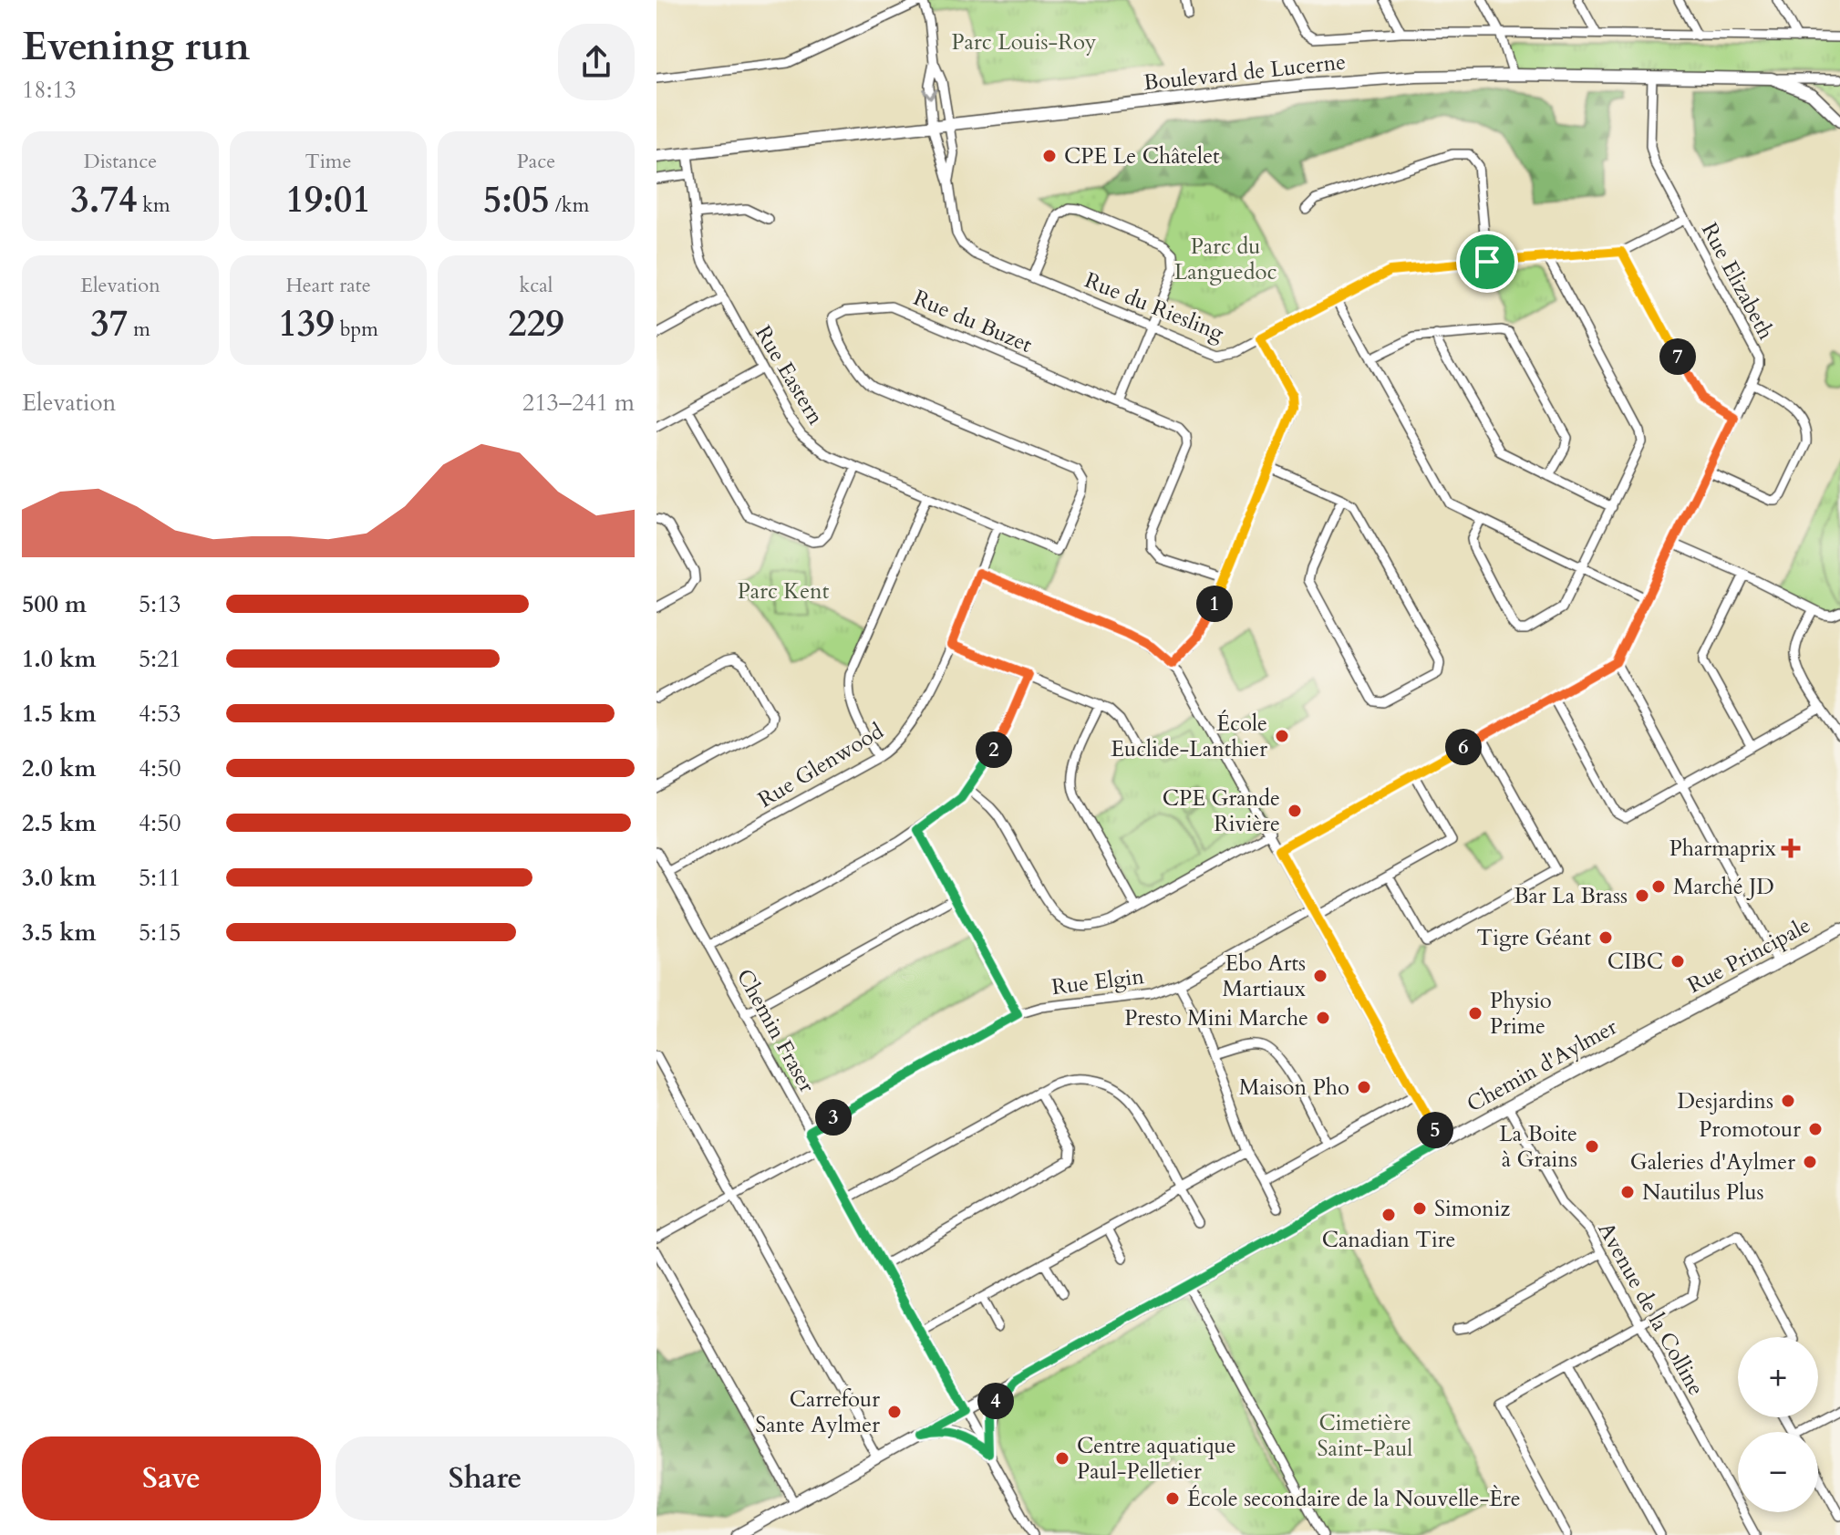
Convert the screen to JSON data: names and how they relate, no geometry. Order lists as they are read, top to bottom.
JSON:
{
  "streets": {
    "main road": ["Boulevard de Lucerne", "Rue Principale", "Chemin d'Aylmer"],
    "street": [
      "Rue Elizabeth",
      "Rue du Riesling",
      "Rue du Buzet",
      "Rue Eastern",
      "Rue Glenwood",
      "Rue Elgin",
      "Chemin Fraser",
      "Avenue de la Colline"
    ]
  },
  "crossings": [
    ["Boulevard de Lucerne", "Rue Elizabeth"],
    ["Boulevard de Lucerne", "Rue du Riesling"],
    ["Boulevard de Lucerne", "Rue Eastern"],
    ["Rue Elizabeth", "Rue du Riesling"],
    ["Rue du Buzet", "Rue Eastern"],
    ["Rue Eastern", "Rue Glenwood"],
    ["Rue Glenwood", "Chemin Fraser"],
    ["Rue Principale", "Chemin d'Aylmer"],
    ["Rue Elgin", "Chemin Fraser"],
    ["Chemin Fraser", "Chemin d'Aylmer"],
    ["Chemin d'Aylmer", "Avenue de la Colline"]
  ],
  "parks": [
    "Parc Louis-Roy",
    "Parc du Languedoc",
    "Parc Kent",
    "Cimetière Saint-Paul"
  ],
  "places": {
    "other": [
      "CPE Le Châtelet",
      "École Euclide-Lanthier",
      "CPE Grande Rivière",
      "Marché JD",
      "Bar La Brass",
      "Tigre Géant",
      "CIBC",
      "Ebo Arts Martiaux",
      "Physio Prime",
      "Presto Mini Marche",
      "Maison Pho",
      "Desjardins",
      "Promotour",
      "La Boite à Grains",
      "Galeries d'Aylmer",
      "Nautilus Plus",
      "Simoniz",
      "Canadian Tire",
      "Carrefour Sante Aylmer",
      "Centre aquatique Paul-Pelletier",
      "École secondaire de la Nouvelle-Ère"
    ],
    "health": ["Pharmaprix"]
  },
  "page": {
    "heading": ["Evening run", "18:13"],
    "stats": [
      ["Distance", "3.74 km"],
      ["Time", "19:01"],
      ["Pace", "5:05 /km"],
      ["Elevation", "37 m"],
      ["Heart rate", "139 bpm"],
      ["kcal", "229"]
    ],
    "pins": [
      "7",
      "1",
      "6",
      "2",
      "3",
      "5",
      "4"
    ],
    "chart": ["Elevation", "213–241 m"],
    "list": [
      {
        "name": "500 m",
        "note": "5:13"
      },
      {
        "name": "1.0 km",
        "note": "5:21"
      },
      {
        "name": "1.5 km",
        "note": "4:53"
      },
      {
        "name": "2.0 km",
        "note": "4:50"
      },
      {
        "name": "2.5 km",
        "note": "4:50"
      },
      {
        "name": "3.0 km",
        "note": "5:11"
      },
      {
        "name": "3.5 km",
        "note": "5:15"
      }
    ],
    "map_buttons": ["+", "−"],
    "buttons": ["Save", "Share"]
  }
}
